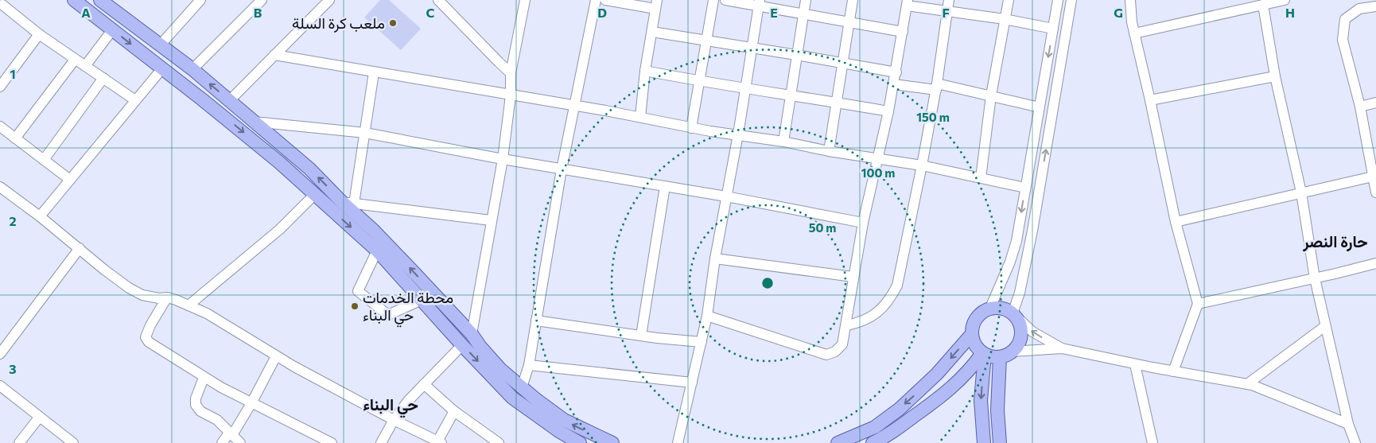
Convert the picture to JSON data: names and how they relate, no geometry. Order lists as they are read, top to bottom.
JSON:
{
  "districts": ["حارة النصر", "حي البناء"],
  "places": ["ملعب كرة السلة", "محطة الخدمات حي البناء"],
  "grid": {
    "columns": [
      "A",
      "B",
      "C",
      "D",
      "E",
      "F",
      "G",
      "H"
    ],
    "rows": ["1", "2", "3"]
  },
  "rings": ["150 m", "100 m", "50 m"]
}
